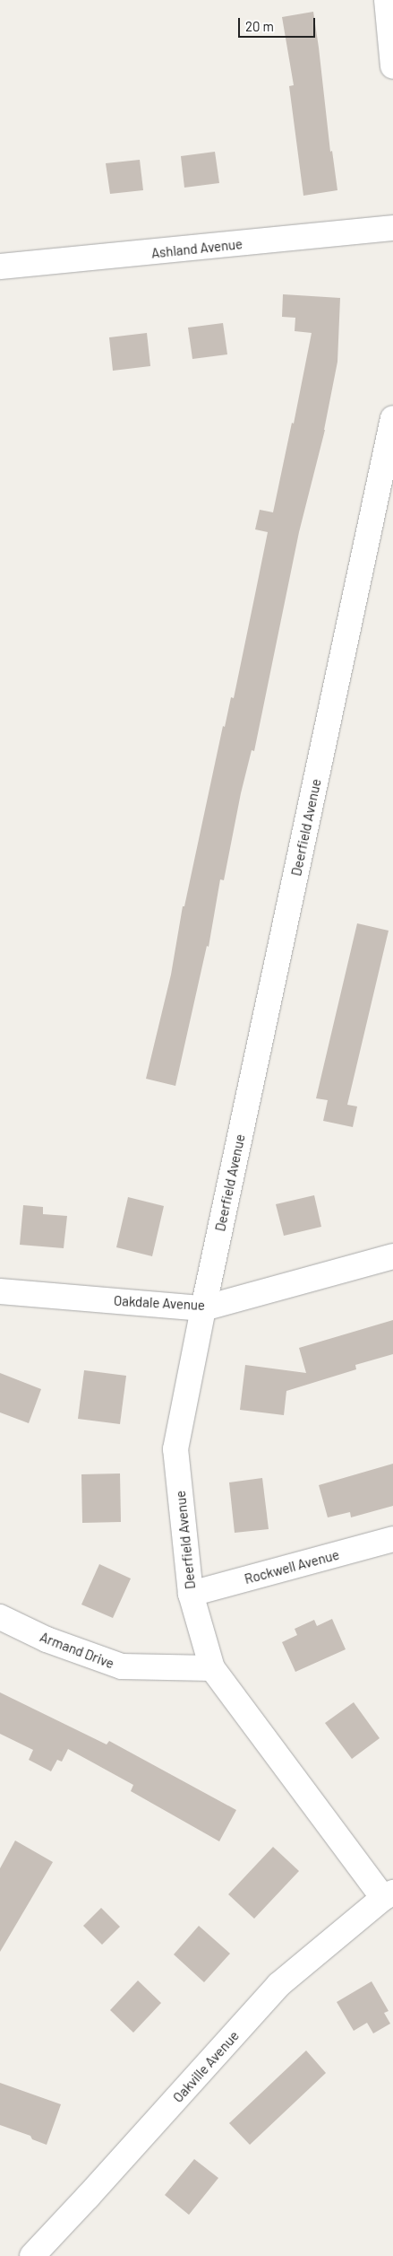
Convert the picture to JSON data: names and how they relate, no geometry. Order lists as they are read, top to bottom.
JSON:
{
  "streets": {
    "street": [
      "Ashland Avenue",
      "Deerfield Avenue",
      "Oakdale Avenue",
      "Rockwell Avenue",
      "Armand Drive",
      "Oakville Avenue"
    ]
  },
  "crossings": [
    ["Deerfield Avenue", "Oakdale Avenue"],
    ["Deerfield Avenue", "Rockwell Avenue"],
    ["Deerfield Avenue", "Armand Drive"],
    ["Deerfield Avenue", "Oakville Avenue"]
  ],
  "scale_bar": "20 m"
}
